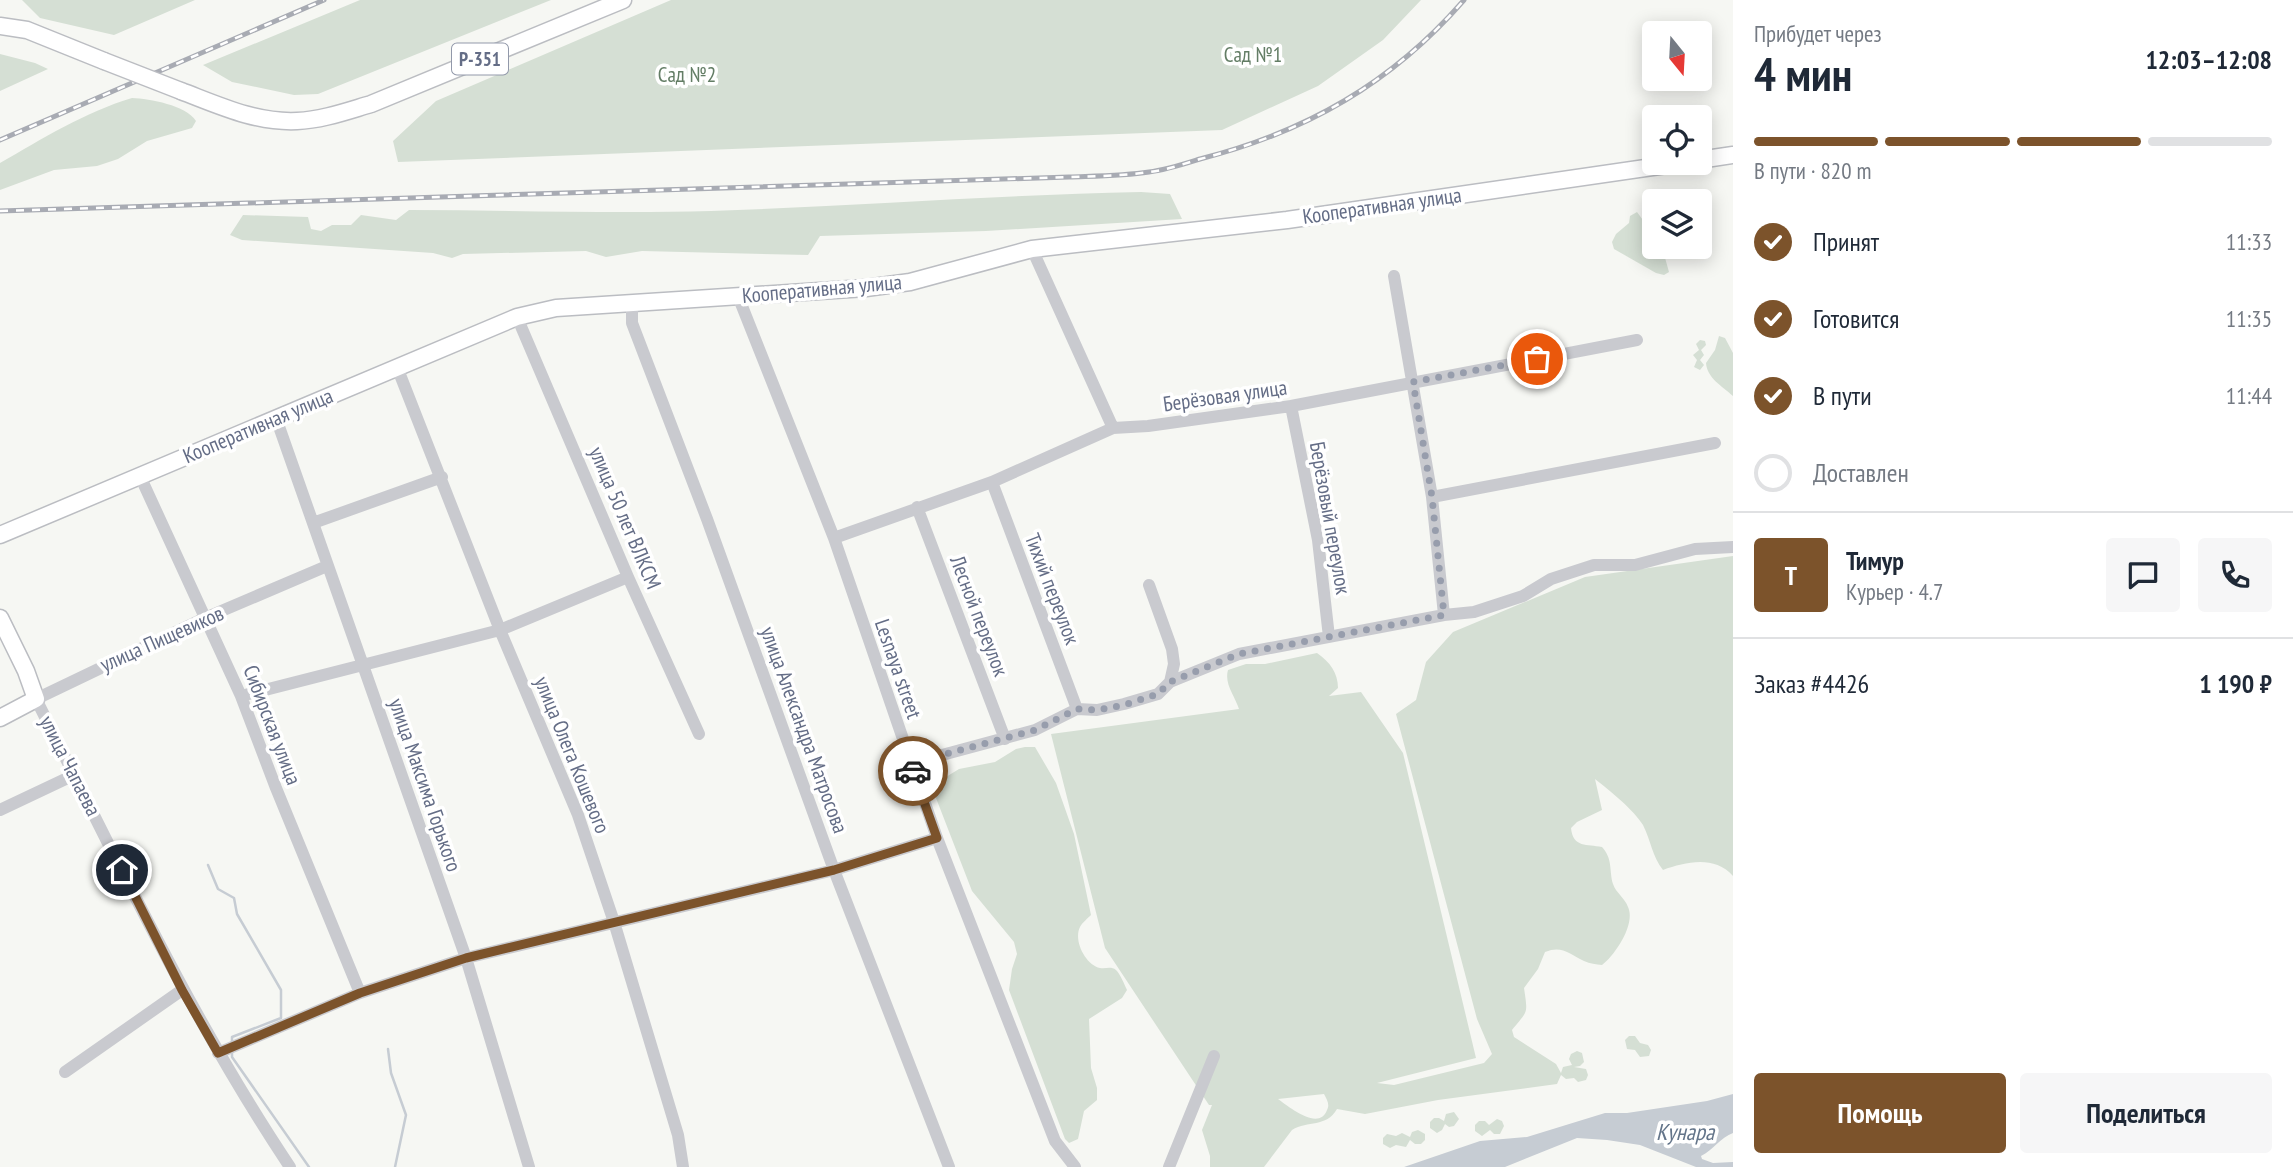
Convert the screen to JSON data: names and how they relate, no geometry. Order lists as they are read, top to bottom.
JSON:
{
  "streets": {
    "main road": [
      "Р-351",
      "Кооперативная улица",
      "улица Пищевиков",
      "улица Чапаева"
    ],
    "street": [
      "Берёзовая улица",
      "улица 50 лет ВЛКСМ",
      "Берёзовый переулок",
      "Тихий переулок",
      "Лесной переулок",
      "Lesnaya street",
      "Сибирская улица",
      "улица Александра Матросова",
      "улица Олега Кошевого",
      "улица Максима Горького"
    ]
  },
  "crossings": [
    ["Кооперативная улица", "улица 50 лет ВЛКСМ"],
    ["Кооперативная улица", "Lesnaya street"],
    ["Кооперативная улица", "Сибирская улица"],
    ["Кооперативная улица", "улица Александра Матросова"],
    ["Кооперативная улица", "улица Олега Кошевого"],
    ["Кооперативная улица", "улица Максима Горького"],
    ["Берёзовая улица", "Берёзовый переулок"],
    ["Берёзовая улица", "Тихий переулок"],
    ["Берёзовая улица", "Лесной переулок"],
    ["Берёзовая улица", "Lesnaya street"],
    ["улица Пищевиков", "Сибирская улица"],
    ["улица Пищевиков", "улица Чапаева"],
    ["улица Пищевиков", "улица Максима Горького"]
  ],
  "water": ["Кунара"],
  "parks": ["Сад №1", "Сад №2"],
  "north": "bottom",
  "page": {
    "heading": ["4 мин", "Прибудет через", "12:03–12:08"],
    "panel": [
      "Тимур",
      "Курьер · 4.7",
      "Заказ #4426",
      "1 190 ₽"
    ],
    "bar": "В пути · 820 m",
    "list": [
      ["Принят", "11:33"],
      ["Готовится", "11:35"],
      ["В пути", "11:44"],
      "Доставлен"
    ],
    "round": "Т",
    "buttons": ["Помощь", "Поделиться"]
  }
}
